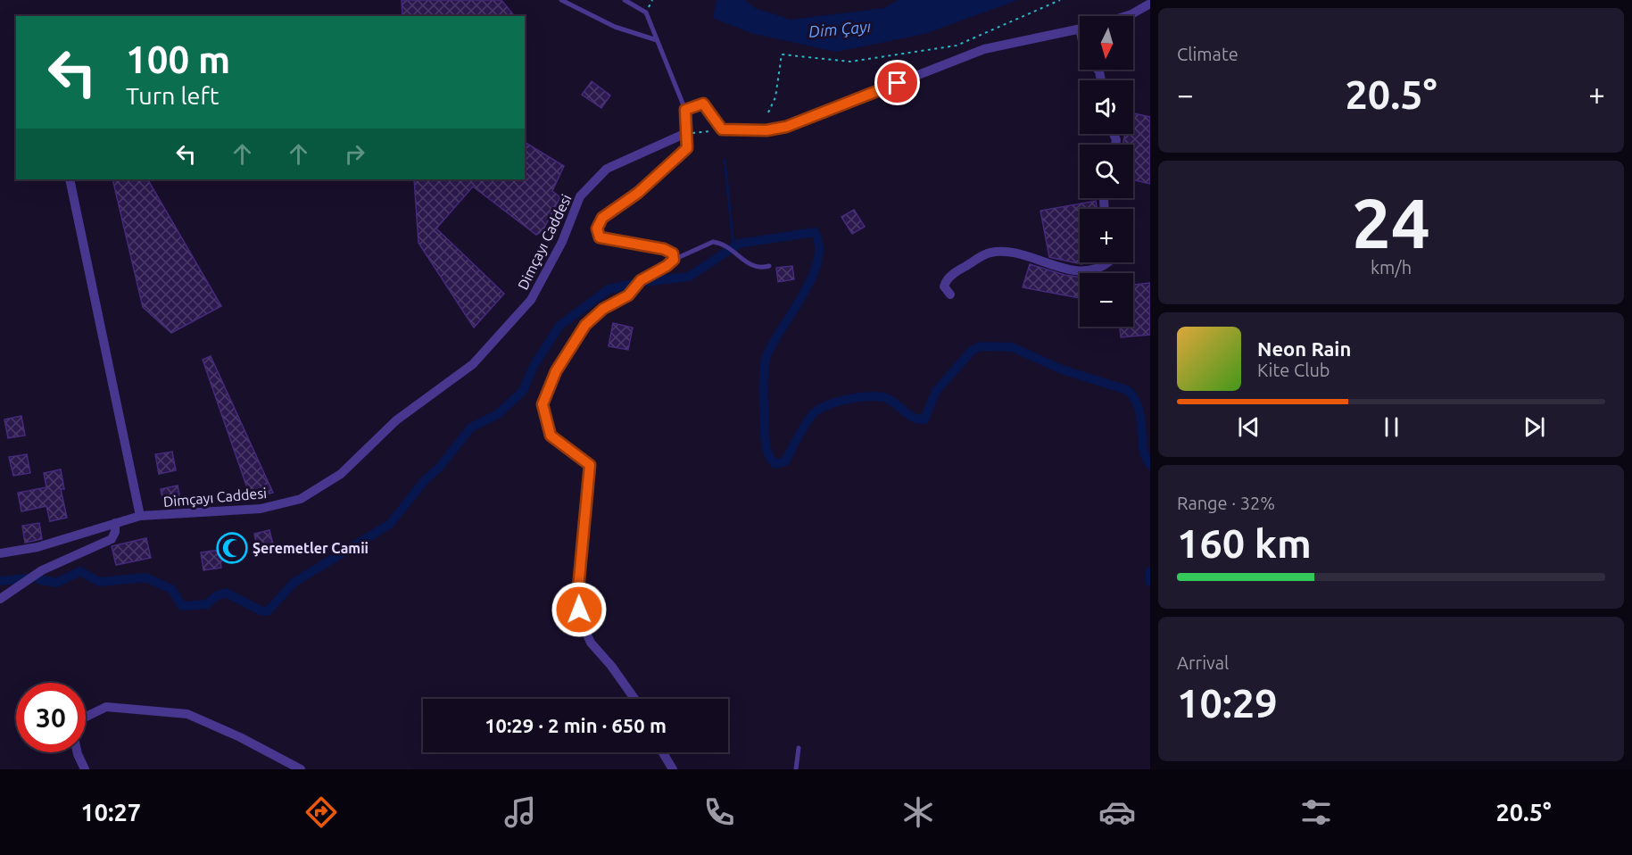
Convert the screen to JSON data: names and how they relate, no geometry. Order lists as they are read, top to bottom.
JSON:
{
  "streets": {
    "street": ["Dimçayı Caddesi"]
  },
  "water": ["Dim Çayı"],
  "places": {
    "mosque": ["Şeremetler Camii"]
  },
  "north": "bottom",
  "page": {
    "tile": [
      "Climate",
      ["24", "km/h"],
      ["Range · 32%", "160 km"],
      ["Arrival", "10:29"]
    ],
    "map_buttons": ["+", "−"],
    "turn": ["100 m", "Turn left"],
    "heat": ["−", "20.5°", "+"],
    "song": ["Neon Rain", "Kite Club"],
    "limit": "30",
    "trip": "10:29 · 2 min · 650 m",
    "tabs": ["10:27", "20.5°"]
  }
}
